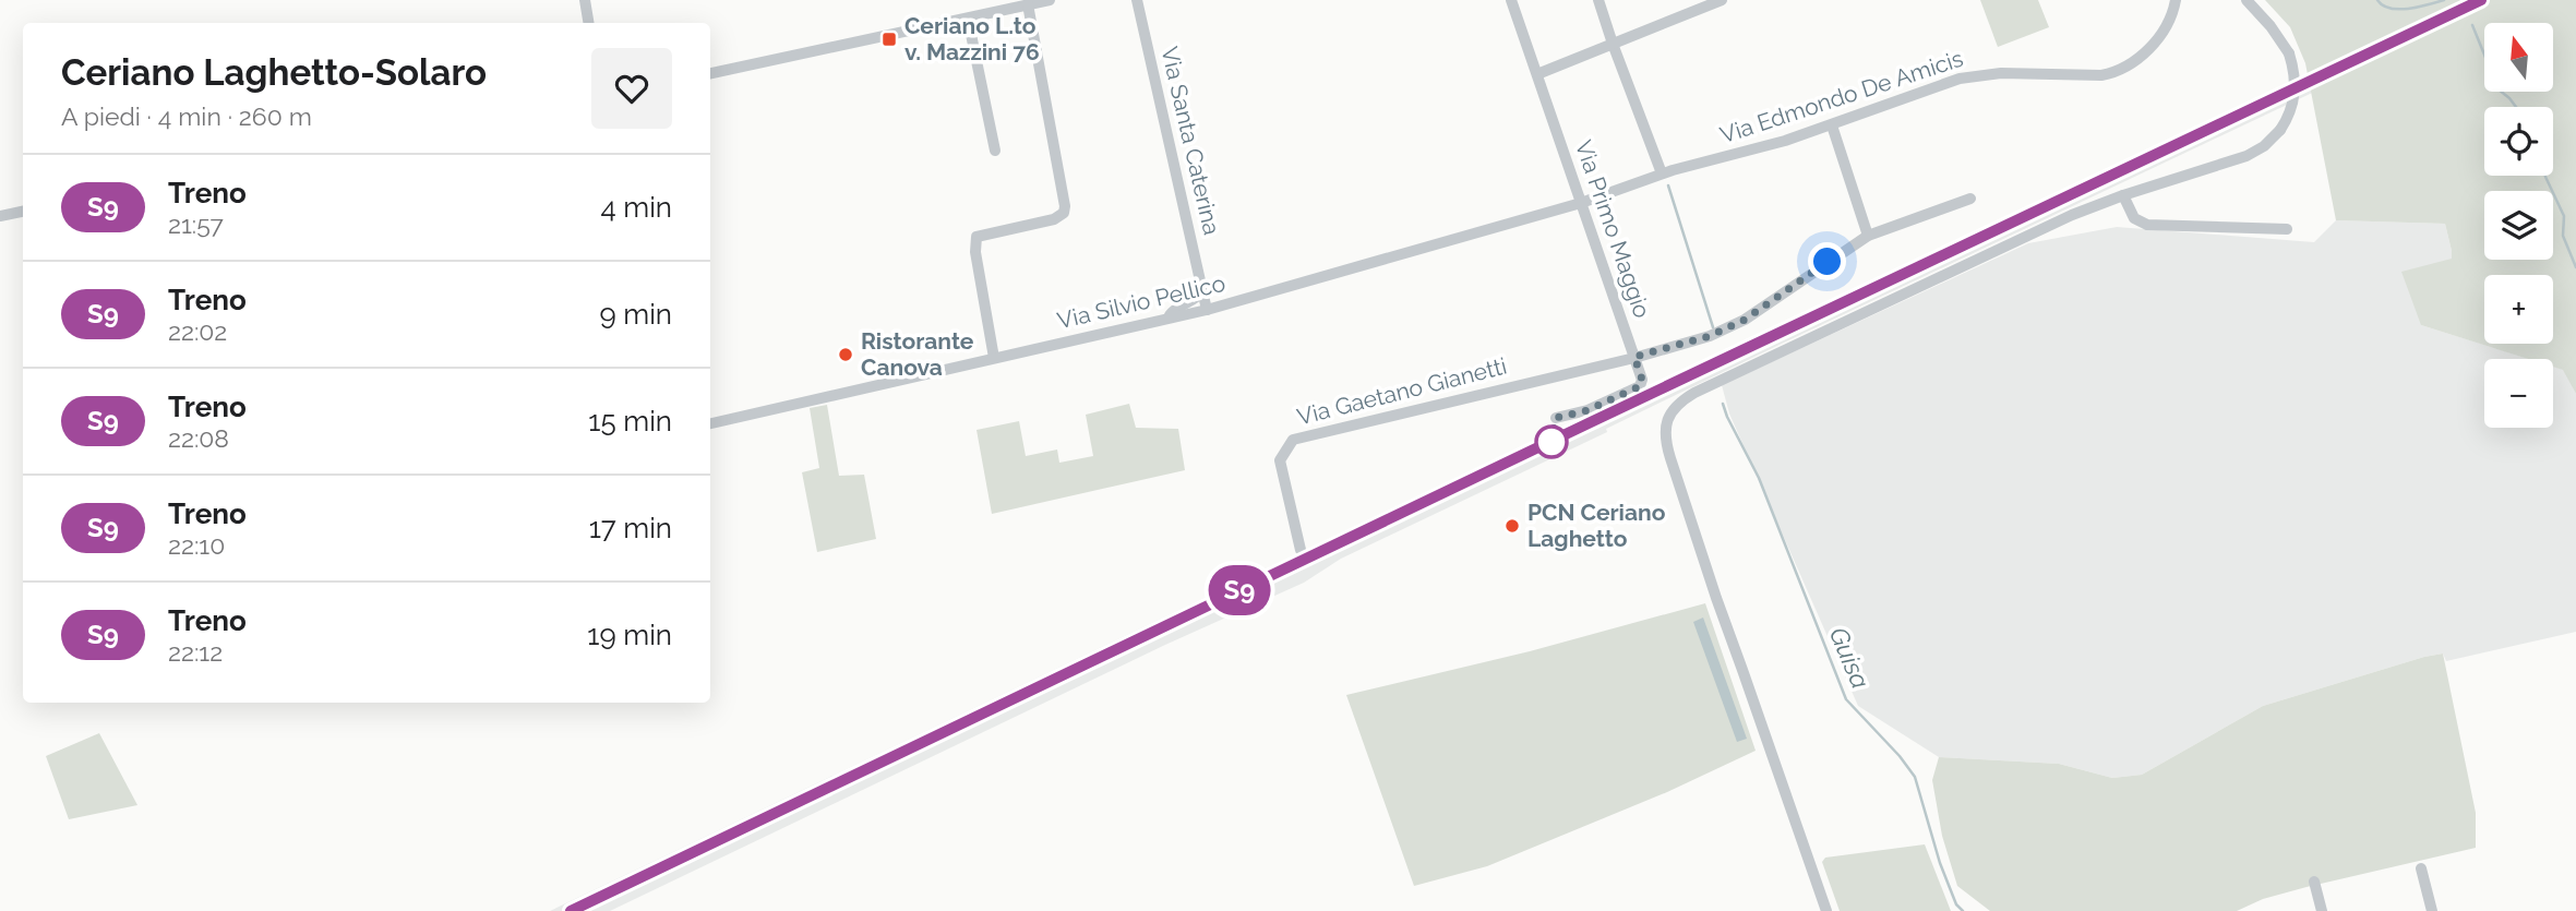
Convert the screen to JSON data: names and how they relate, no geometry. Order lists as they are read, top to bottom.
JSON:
{
  "streets": {
    "street": [
      "Via Edmondo De Amicis",
      "Via Santa Caterina",
      "Via Primo Maggio",
      "Via Silvio Pellico",
      "Via Gaetano Gianetti"
    ]
  },
  "crossings": [
    ["Via Edmondo De Amicis", "Via Primo Maggio"],
    ["Via Edmondo De Amicis", "Via Silvio Pellico"],
    ["Via Santa Caterina", "Via Silvio Pellico"],
    ["Via Primo Maggio", "Via Silvio Pellico"],
    ["Via Primo Maggio", "Via Gaetano Gianetti"]
  ],
  "water": ["Guisa"],
  "places": {
    "transit": ["Ceriano L.to v. Mazzini 76"],
    "other": ["Ristorante Canova", "PCN Ceriano Laghetto"]
  },
  "north": "top",
  "page": {
    "on_map": "S9",
    "map_buttons": ["+", "−"],
    "heading": ["Ceriano Laghetto-Solaro", "A piedi · 4 min · 260 m"],
    "list": [
      {
        "mark": "S9",
        "name": "Treno",
        "note": "21:57",
        "value": "4 min"
      },
      {
        "mark": "S9",
        "name": "Treno",
        "note": "22:02",
        "value": "9 min"
      },
      {
        "mark": "S9",
        "name": "Treno",
        "note": "22:08",
        "value": "15 min"
      },
      {
        "mark": "S9",
        "name": "Treno",
        "note": "22:10",
        "value": "17 min"
      },
      {
        "mark": "S9",
        "name": "Treno",
        "note": "22:12",
        "value": "19 min"
      }
    ]
  }
}
